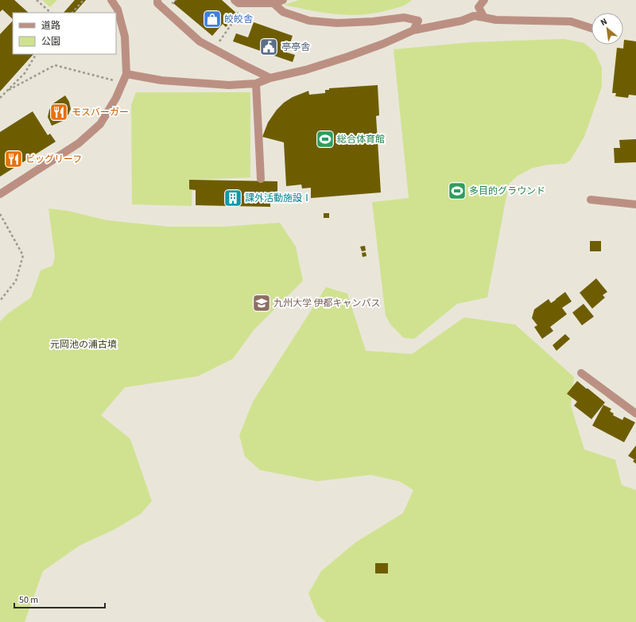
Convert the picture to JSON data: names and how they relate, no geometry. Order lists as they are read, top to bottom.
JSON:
{
  "parks": ["元岡池の浦古墳"],
  "places": {
    "shop": ["皎皎舎"],
    "public building": ["亭亭舎"],
    "restaurant": ["モスバーガー", "ビッグリーフ"],
    "sports": ["総合体育館", "多目的グラウンド"],
    "building": ["課外活動施設Ⅰ"],
    "school or university": ["九州大学 伊都キャンパス"]
  },
  "legend": ["道路", "公園"],
  "scale_bar": "50 m",
  "north": "top left"
}
